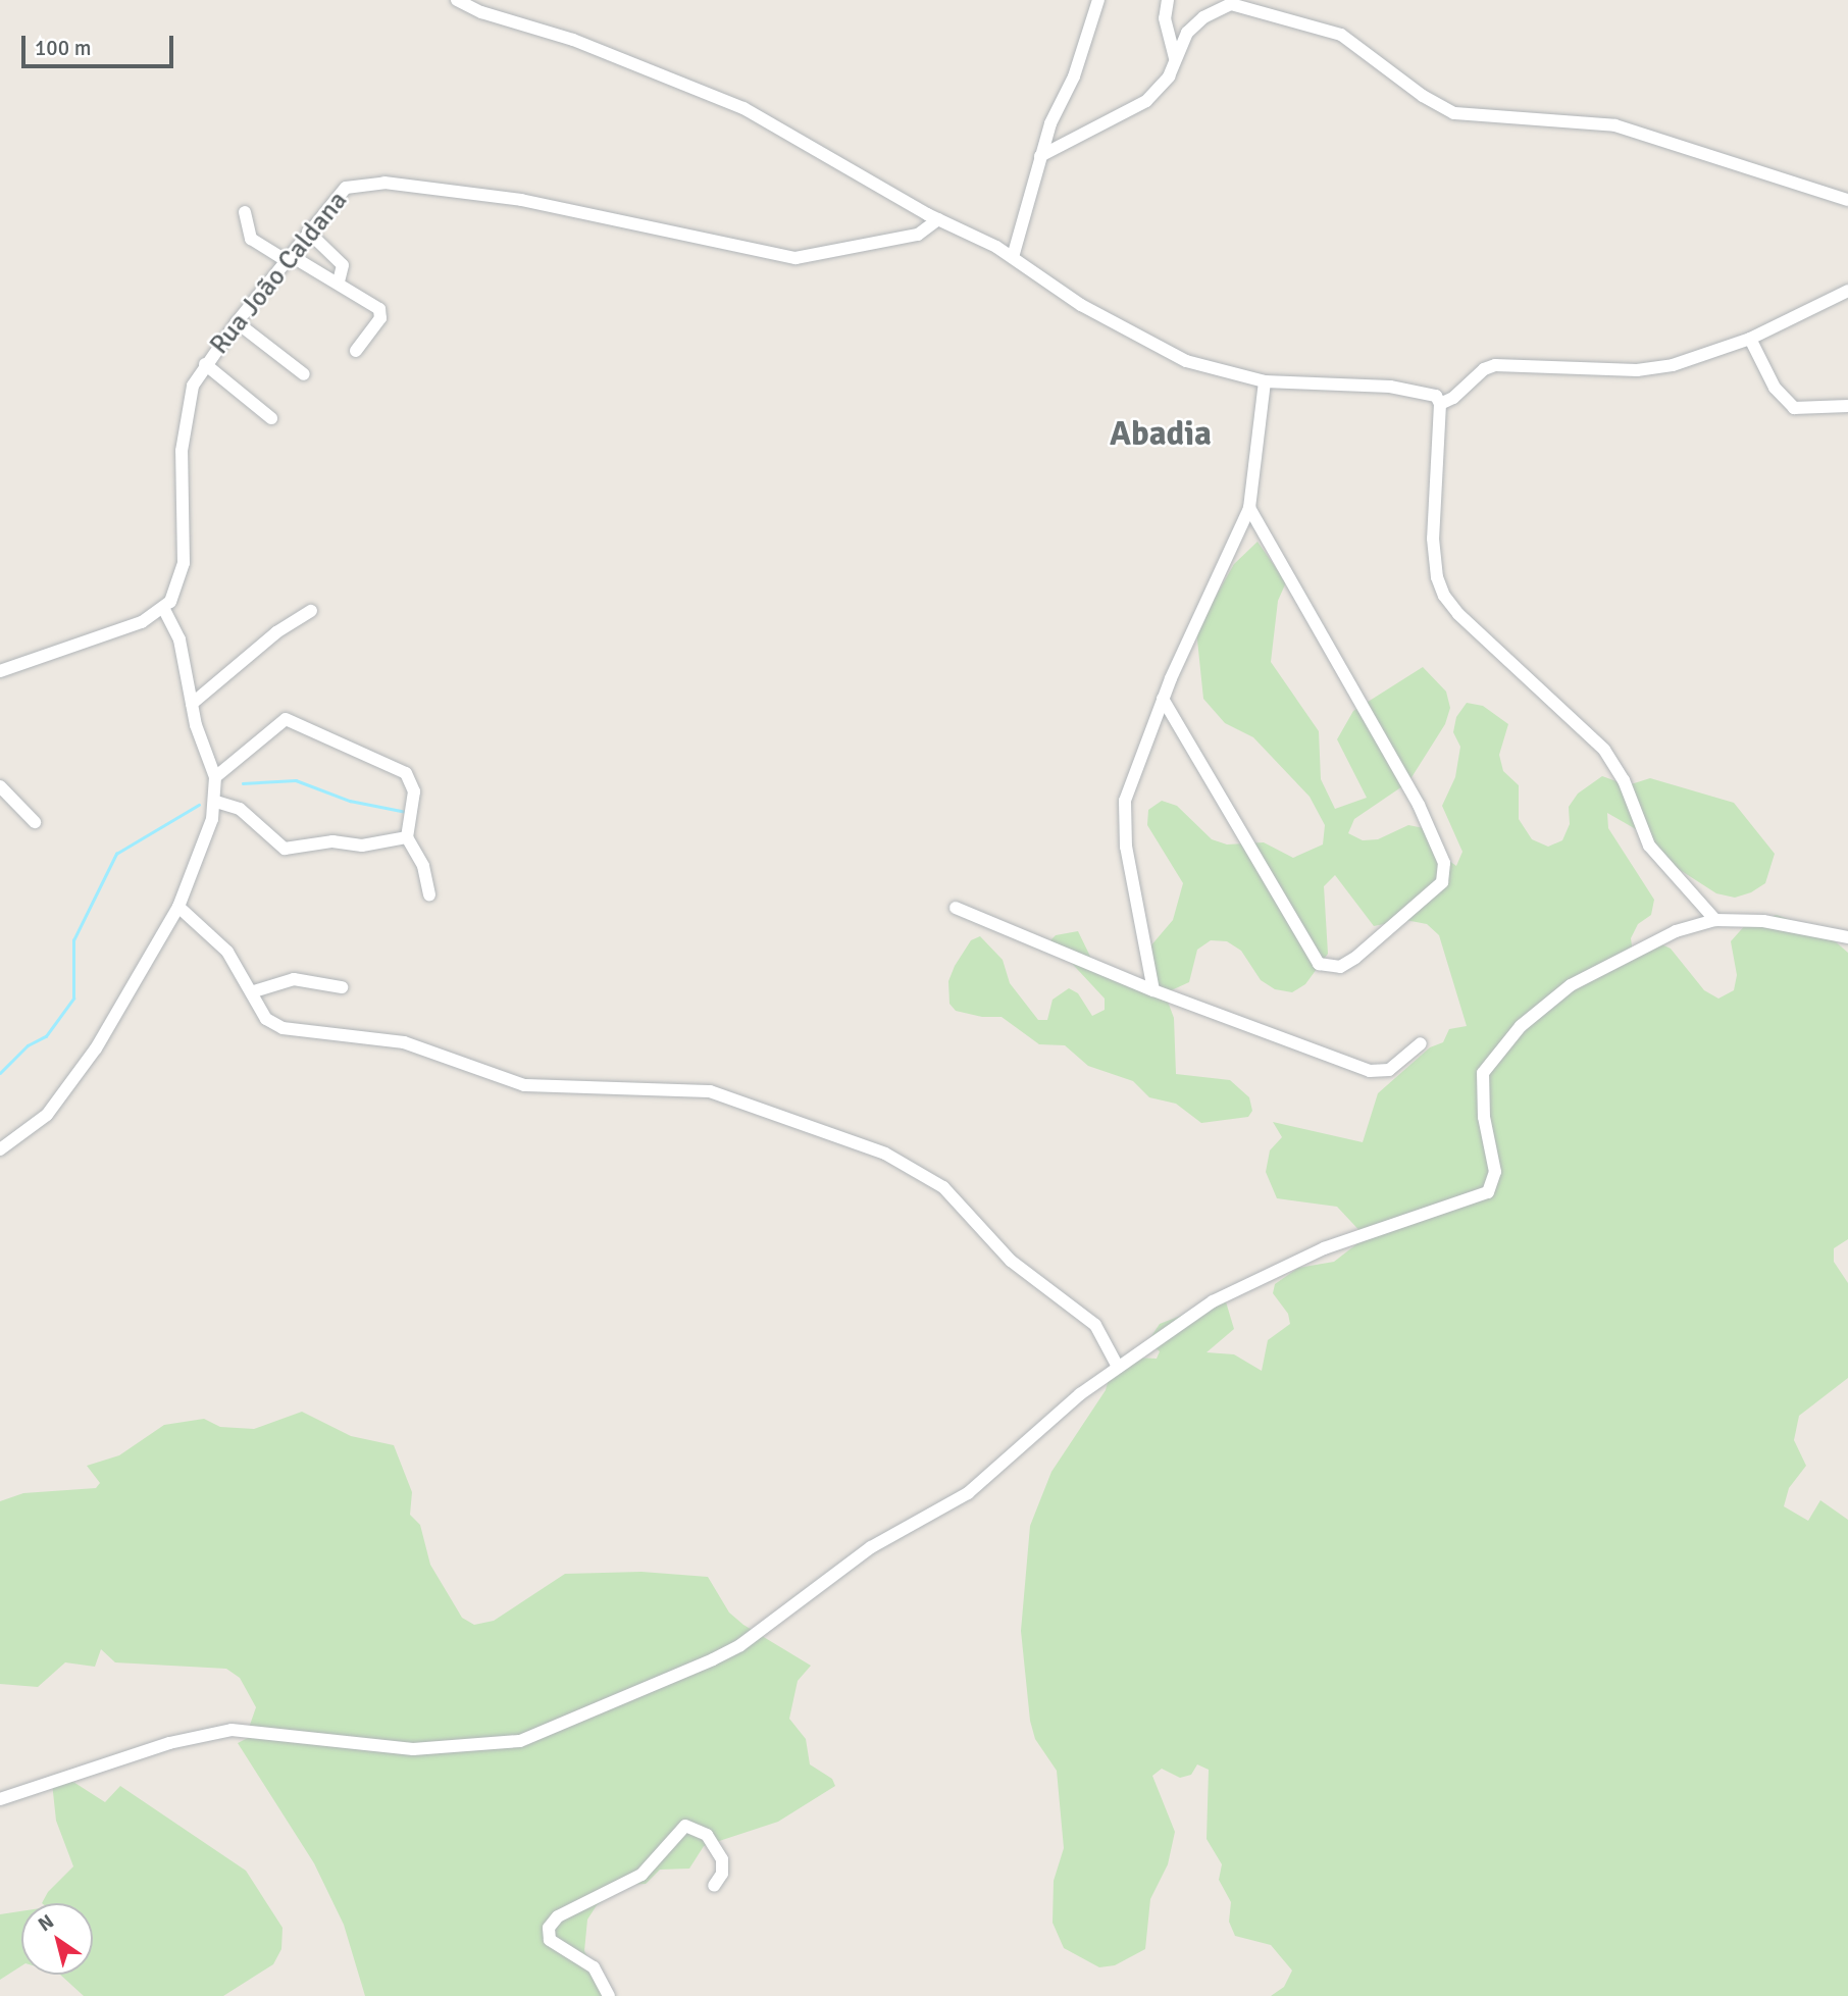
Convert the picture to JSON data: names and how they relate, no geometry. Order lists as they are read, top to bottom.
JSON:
{
  "streets": {
    "street": ["Rua João Caldana"]
  },
  "districts": ["Abadia"],
  "scale_bar": "100 m",
  "north": "top left"
}
